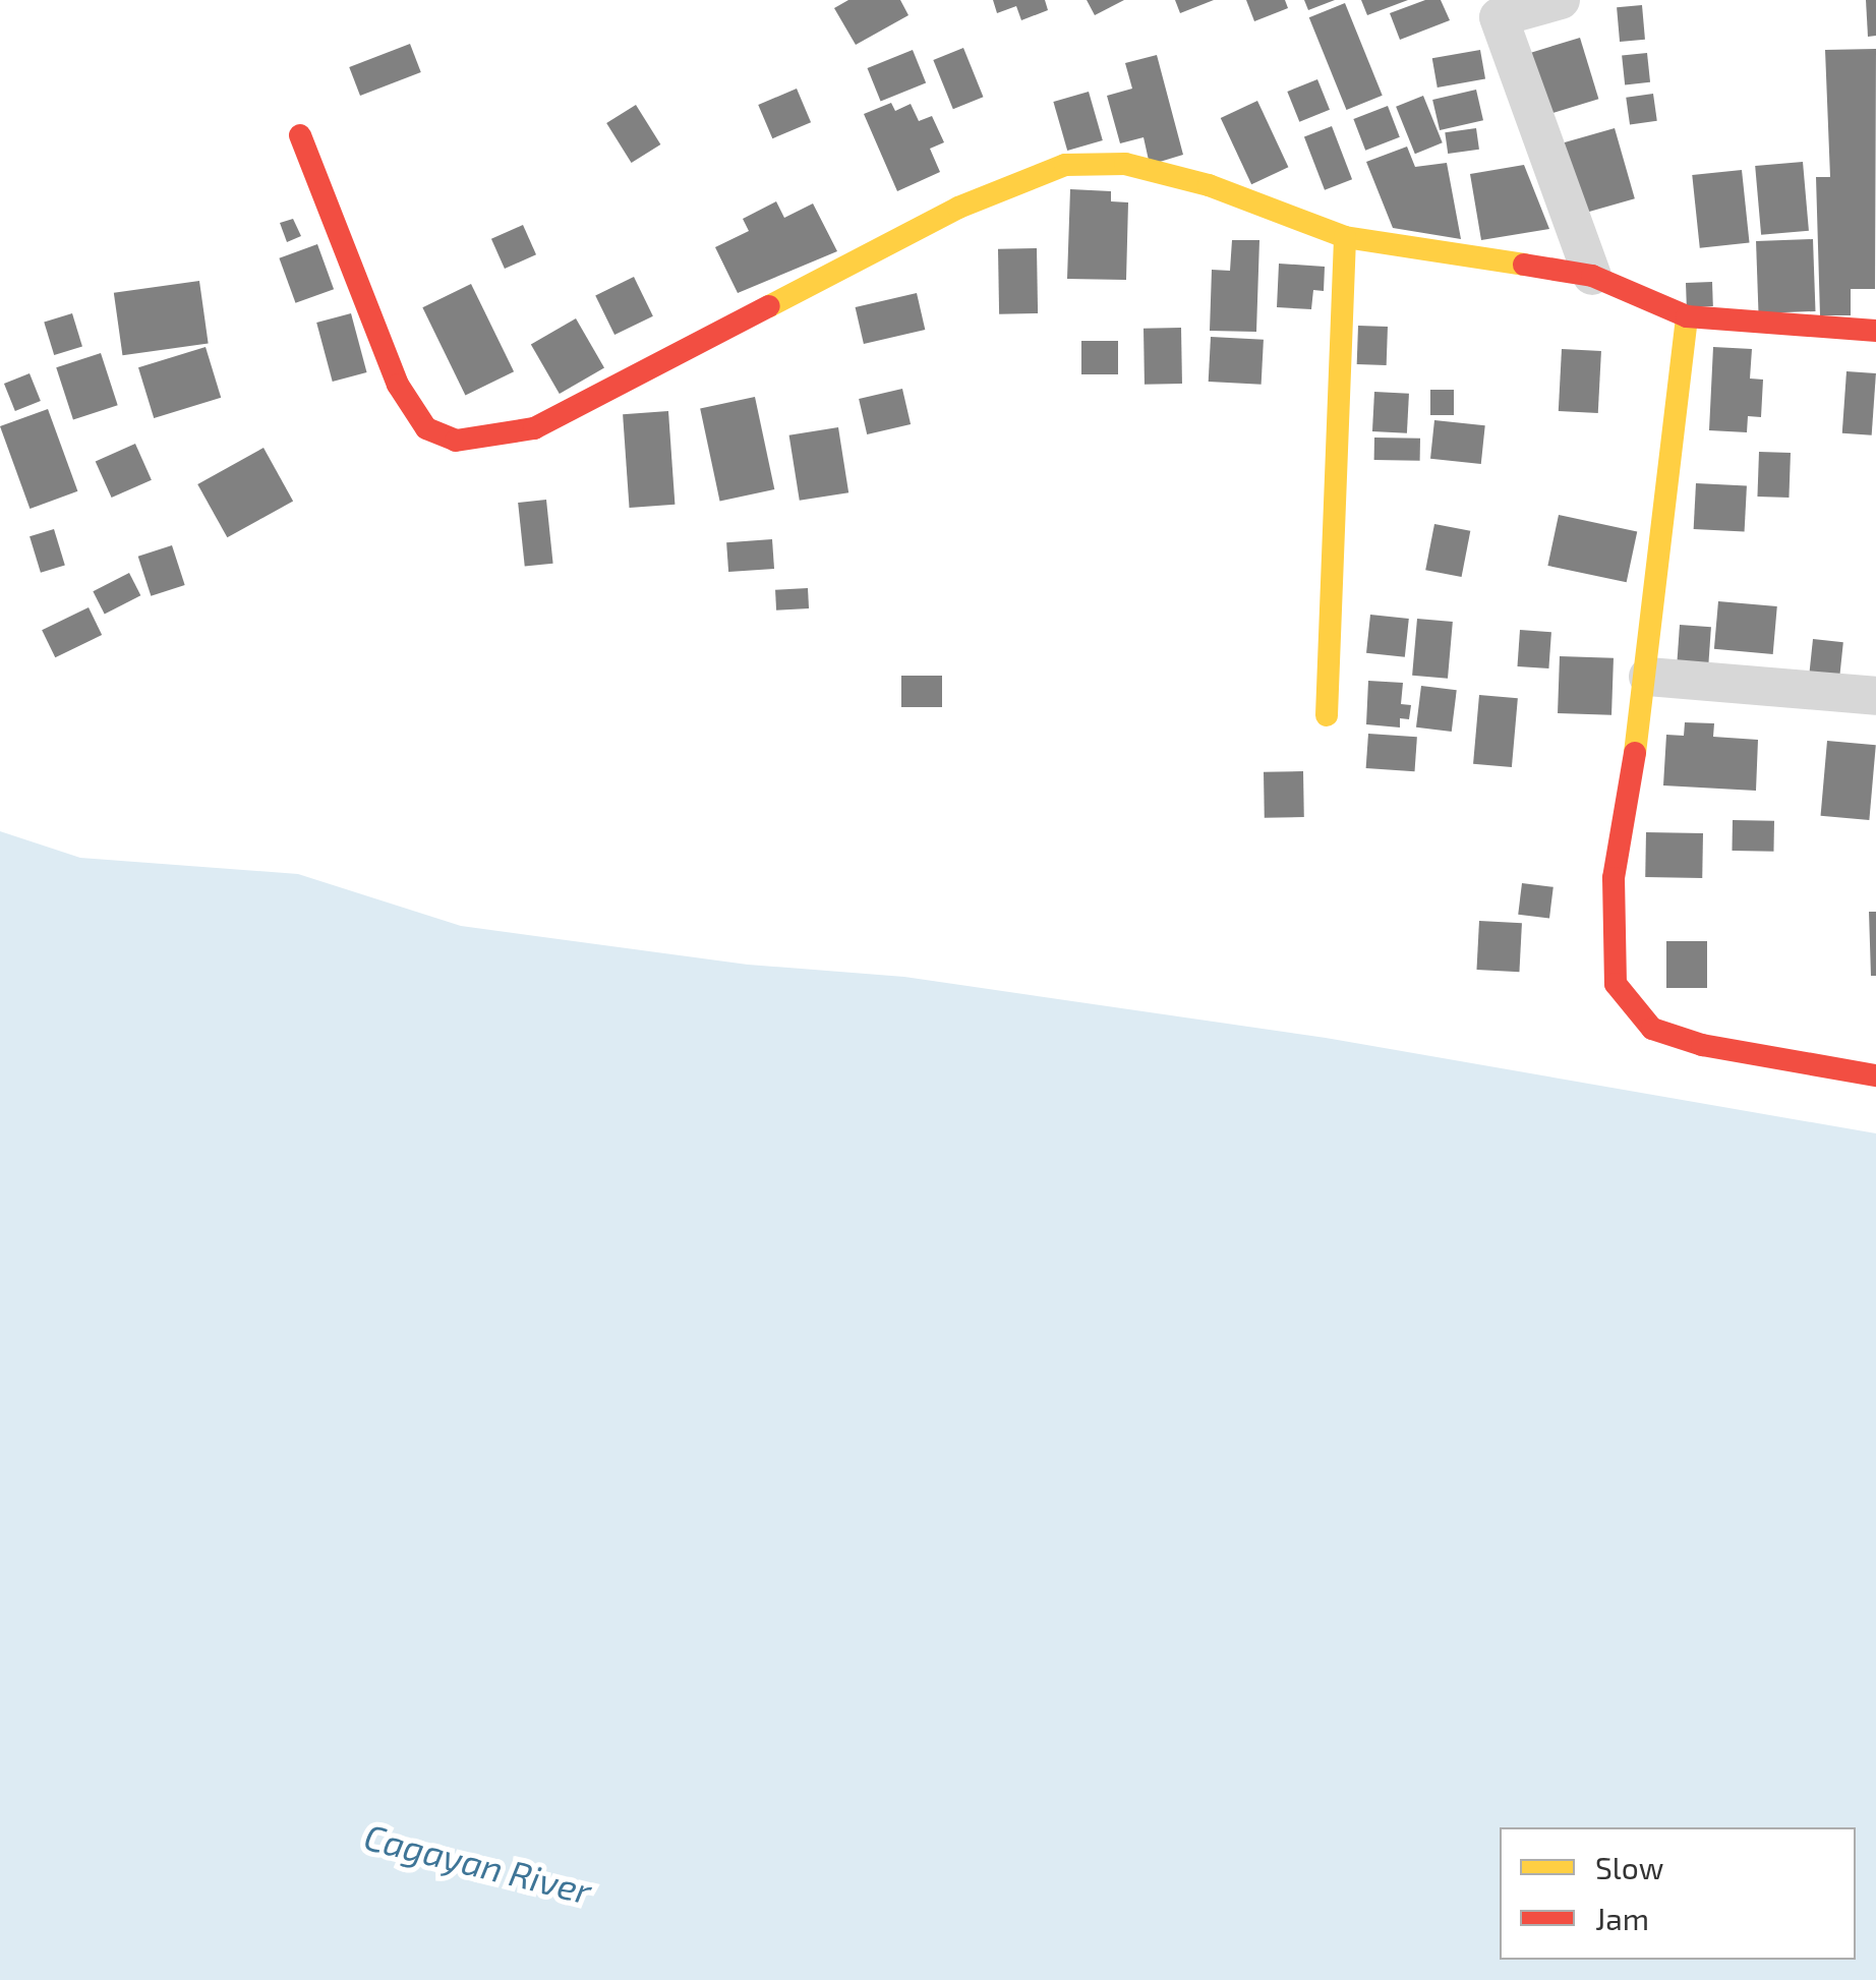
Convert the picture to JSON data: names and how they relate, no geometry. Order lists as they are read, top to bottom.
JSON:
{
  "water": ["Cagayan River"],
  "legend": ["Slow", "Jam"]
}
